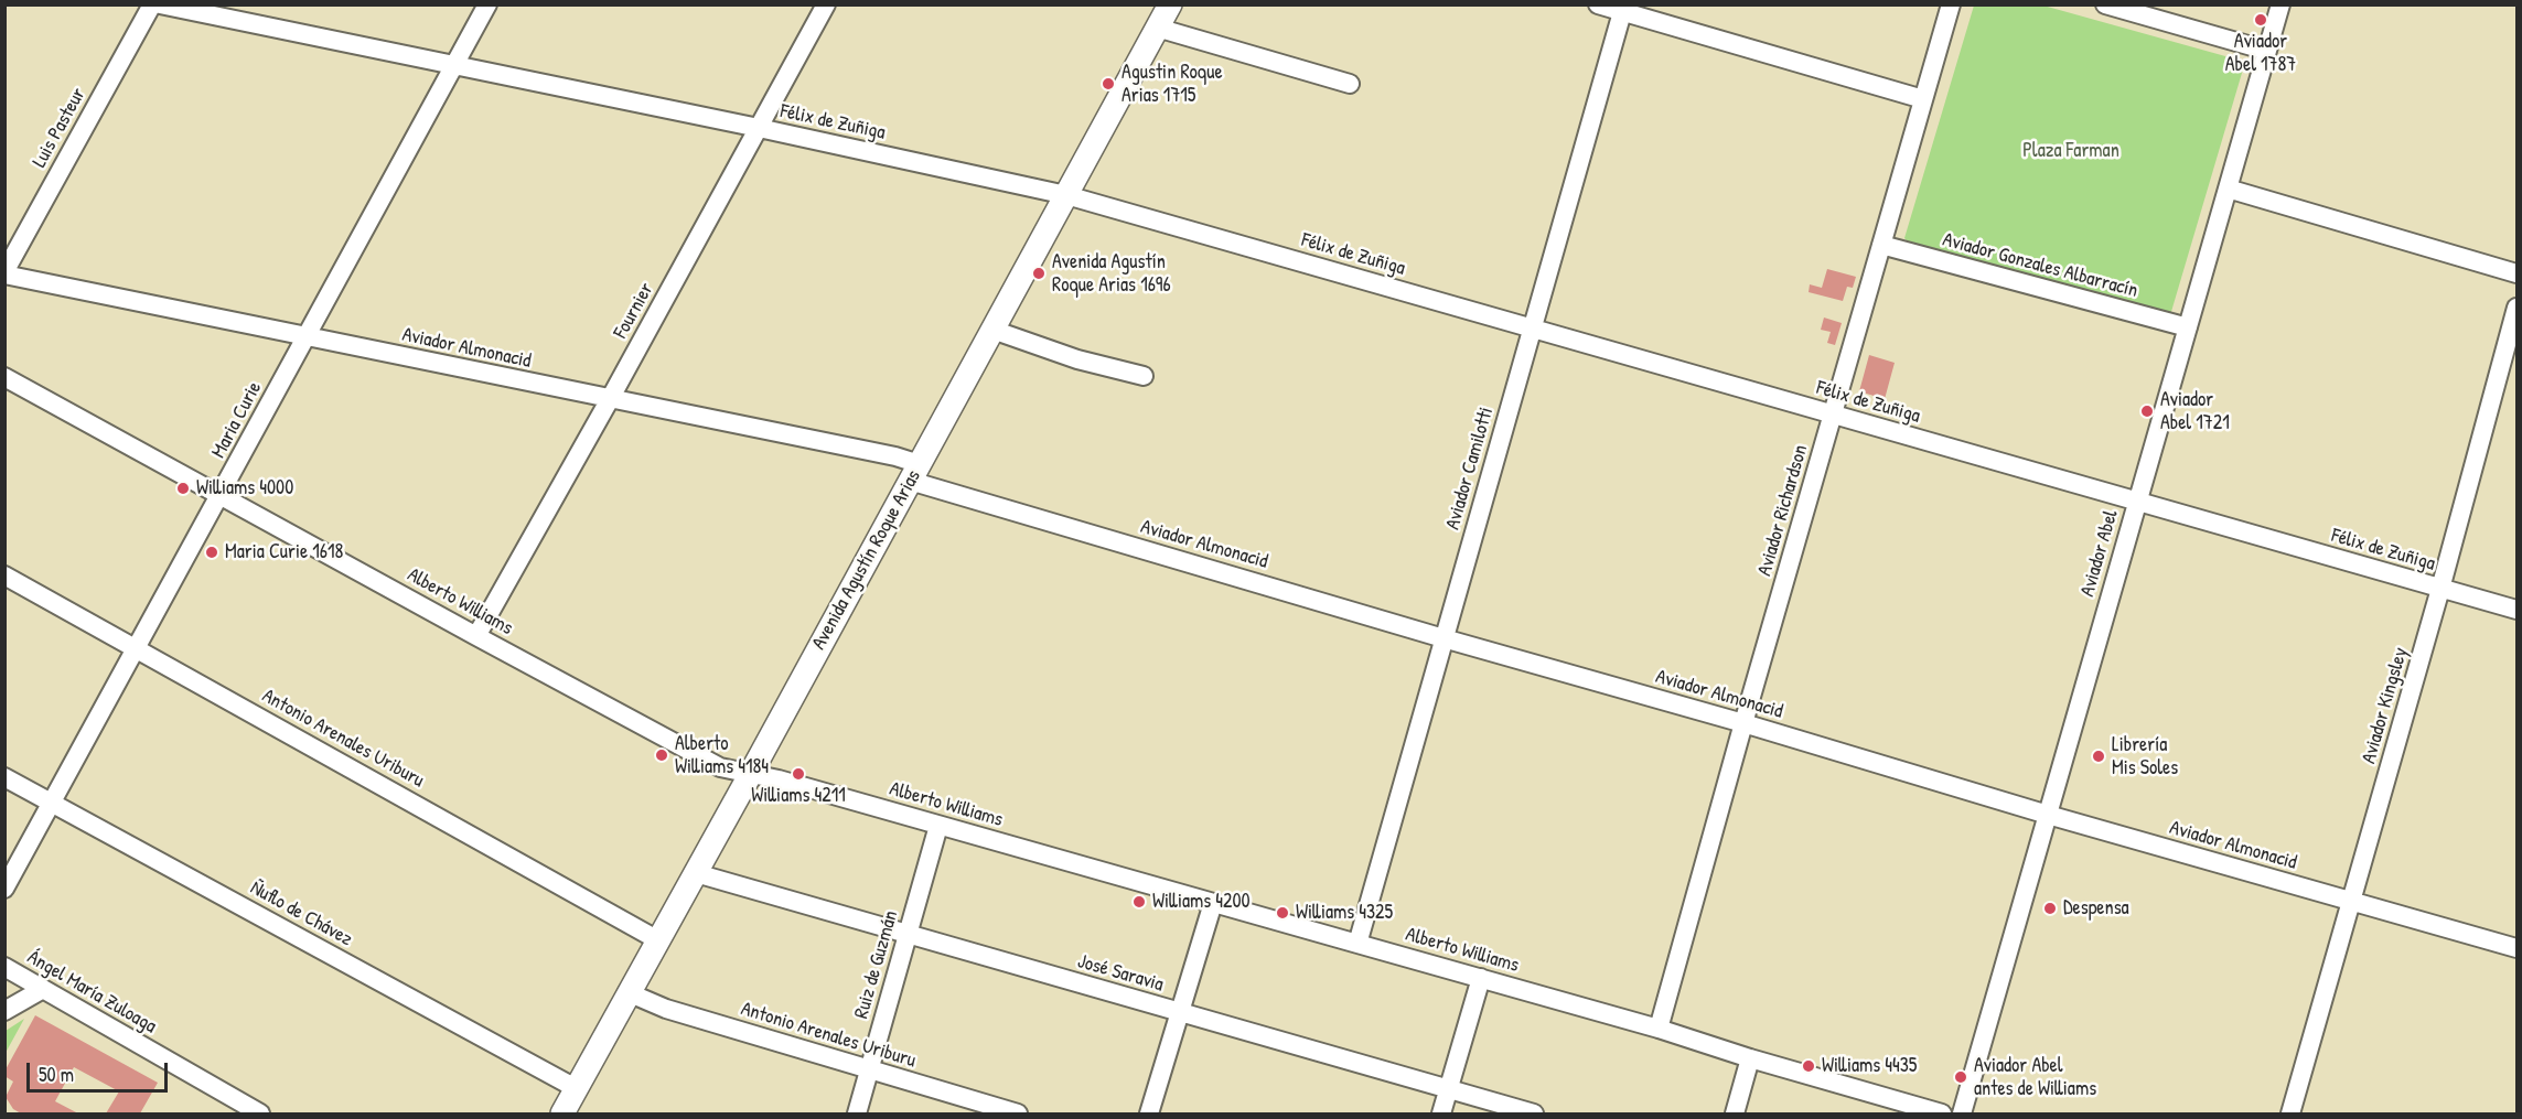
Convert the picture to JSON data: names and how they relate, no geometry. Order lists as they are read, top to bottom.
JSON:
{
  "streets": {
    "main road": ["Avenida Agustín Roque Arias"],
    "street": [
      "Félix de Zuñiga",
      "Luis Pasteur",
      "Aviador Gonzales Albarracín",
      "Fournier",
      "Aviador Almonacid",
      "Maria Curie",
      "Aviador Camilotti",
      "Aviador Richardson",
      "Aviador Abel",
      "Alberto Williams",
      "Aviador Kingsley",
      "Antonio Arenales Uriburu",
      "Ñuflo de Chávez",
      "Ruiz de Guzmán",
      "José Saravia",
      "Ángel María Zuloaga"
    ]
  },
  "crossings": [
    ["Félix de Zuñiga", "Fournier"],
    ["Félix de Zuñiga", "Maria Curie"],
    ["Félix de Zuñiga", "Aviador Camilotti"],
    ["Félix de Zuñiga", "Aviador Richardson"],
    ["Félix de Zuñiga", "Aviador Abel"],
    ["Félix de Zuñiga", "Avenida Agustín Roque Arias"],
    ["Félix de Zuñiga", "Aviador Kingsley"],
    ["Luis Pasteur", "Aviador Almonacid"],
    ["Aviador Gonzales Albarracín", "Aviador Richardson"],
    ["Aviador Gonzales Albarracín", "Aviador Abel"],
    ["Fournier", "Aviador Almonacid"],
    ["Fournier", "Alberto Williams"],
    ["Aviador Almonacid", "Maria Curie"],
    ["Aviador Almonacid", "Aviador Camilotti"],
    ["Aviador Almonacid", "Aviador Richardson"],
    ["Aviador Almonacid", "Aviador Abel"],
    ["Aviador Almonacid", "Avenida Agustín Roque Arias"],
    ["Aviador Almonacid", "Aviador Kingsley"],
    ["Maria Curie", "Alberto Williams"],
    ["Maria Curie", "Antonio Arenales Uriburu"],
    ["Maria Curie", "Ñuflo de Chávez"],
    ["Aviador Camilotti", "Alberto Williams"],
    ["Aviador Richardson", "Alberto Williams"],
    ["Avenida Agustín Roque Arias", "Alberto Williams"],
    ["Avenida Agustín Roque Arias", "Antonio Arenales Uriburu"],
    ["Avenida Agustín Roque Arias", "Ñuflo de Chávez"],
    ["Avenida Agustín Roque Arias", "José Saravia"],
    ["Alberto Williams", "Ruiz de Guzmán"],
    ["Antonio Arenales Uriburu", "Ruiz de Guzmán"],
    ["Ruiz de Guzmán", "José Saravia"]
  ],
  "parks": ["Plaza Farman"],
  "places": [
    "Aviador Abel 1787",
    "Agustin Roque Arias 1715",
    "Avenida Agustín Roque Arias 1696",
    "Aviador Abel 1721",
    "Williams 4000",
    "Maria Curie 1618",
    "Alberto Williams 4184",
    "Librería Mis Soles",
    "Williams 4211",
    "Williams 4200",
    "Despensa",
    "Williams 4325",
    "Williams 4435",
    "Aviador Abel antes de Williams"
  ],
  "scale_bar": "50 m"
}
